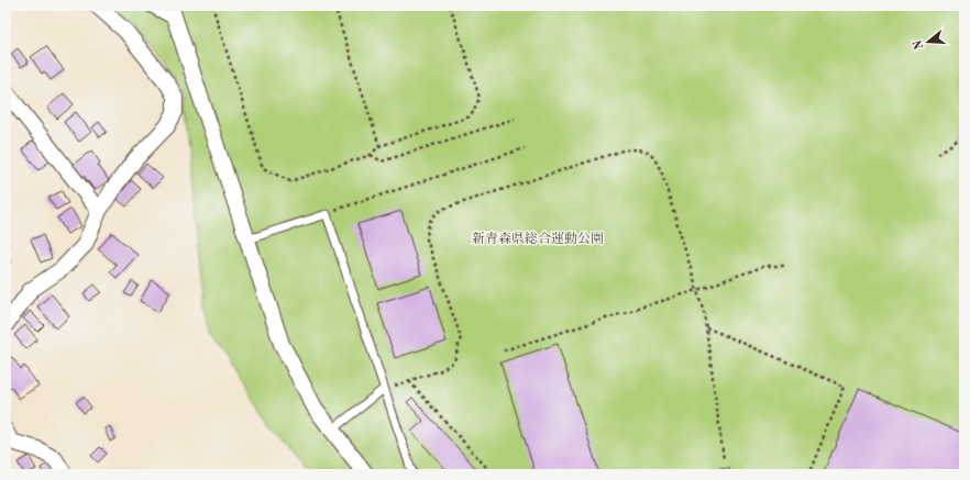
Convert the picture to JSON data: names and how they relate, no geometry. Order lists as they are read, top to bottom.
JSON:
{
  "parks": ["新青森県総合運動公園"],
  "north": "left"
}
